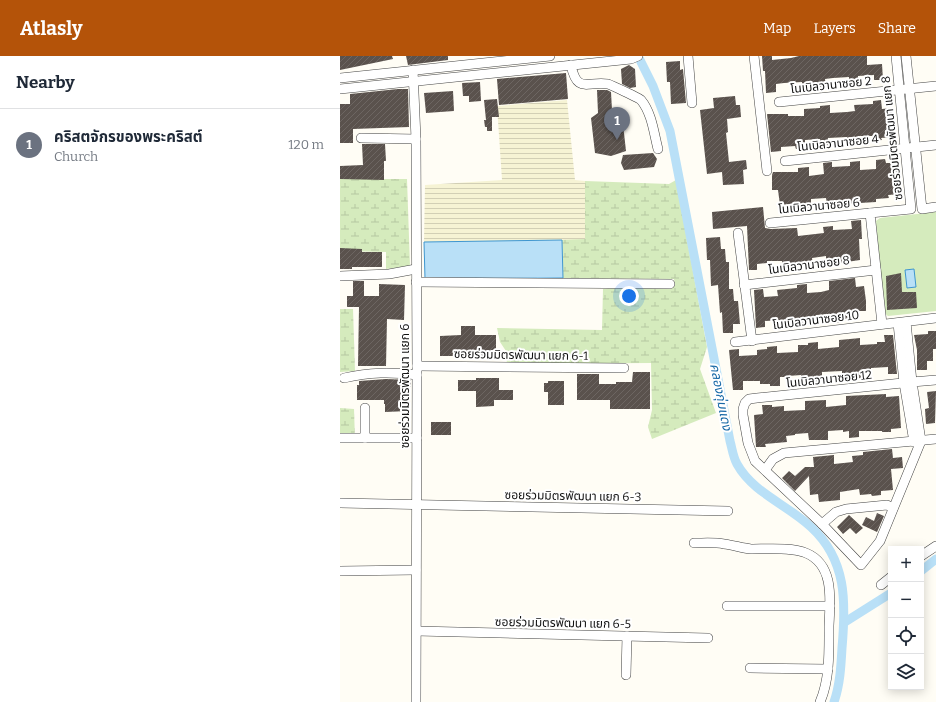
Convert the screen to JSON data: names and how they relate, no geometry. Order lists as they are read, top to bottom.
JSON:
{
  "streets": {
    "street": [
      "โนเบิลวานาซอย 2",
      "ซอยร่วมมิตรพัฒนา แยก 8",
      "โนเบิลวานาซอย 4",
      "โนเบิลวานาซอย 6",
      "โนเบิลวานาซอย 8",
      "โนเบิลวานาซอย 10",
      "ซอยร่วมมิตรพัฒนา แยก 6-1",
      "โนเบิลวานาซอย 12",
      "ซอยร่วมมิตรพัฒนา แยก 6",
      "ซอยร่วมมิตรพัฒนา แยก 6-3",
      "ซอยร่วมมิตรพัฒนา แยก 6-5"
    ]
  },
  "crossings": [
    ["โนเบิลวานาซอย 2", "ซอยร่วมมิตรพัฒนา แยก 8"],
    ["ซอยร่วมมิตรพัฒนา แยก 8", "โนเบิลวานาซอย 4"],
    ["ซอยร่วมมิตรพัฒนา แยก 8", "โนเบิลวานาซอย 6"],
    ["ซอยร่วมมิตรพัฒนา แยก 6-1", "ซอยร่วมมิตรพัฒนา แยก 6"],
    ["ซอยร่วมมิตรพัฒนา แยก 6", "ซอยร่วมมิตรพัฒนา แยก 6-3"],
    ["ซอยร่วมมิตรพัฒนา แยก 6", "ซอยร่วมมิตรพัฒนา แยก 6-5"]
  ],
  "water": ["คลองกุ่มแดง"],
  "page": {
    "header": "Atlasly",
    "nav": ["Map", "Layers", "Share"],
    "heading": "Nearby",
    "pins": "1",
    "list": [
      {
        "mark": "1",
        "name": "คริสตจักรของพระคริสต์",
        "note": "Church",
        "value": "120 m"
      }
    ],
    "map_buttons": ["+", "−"]
  }
}
